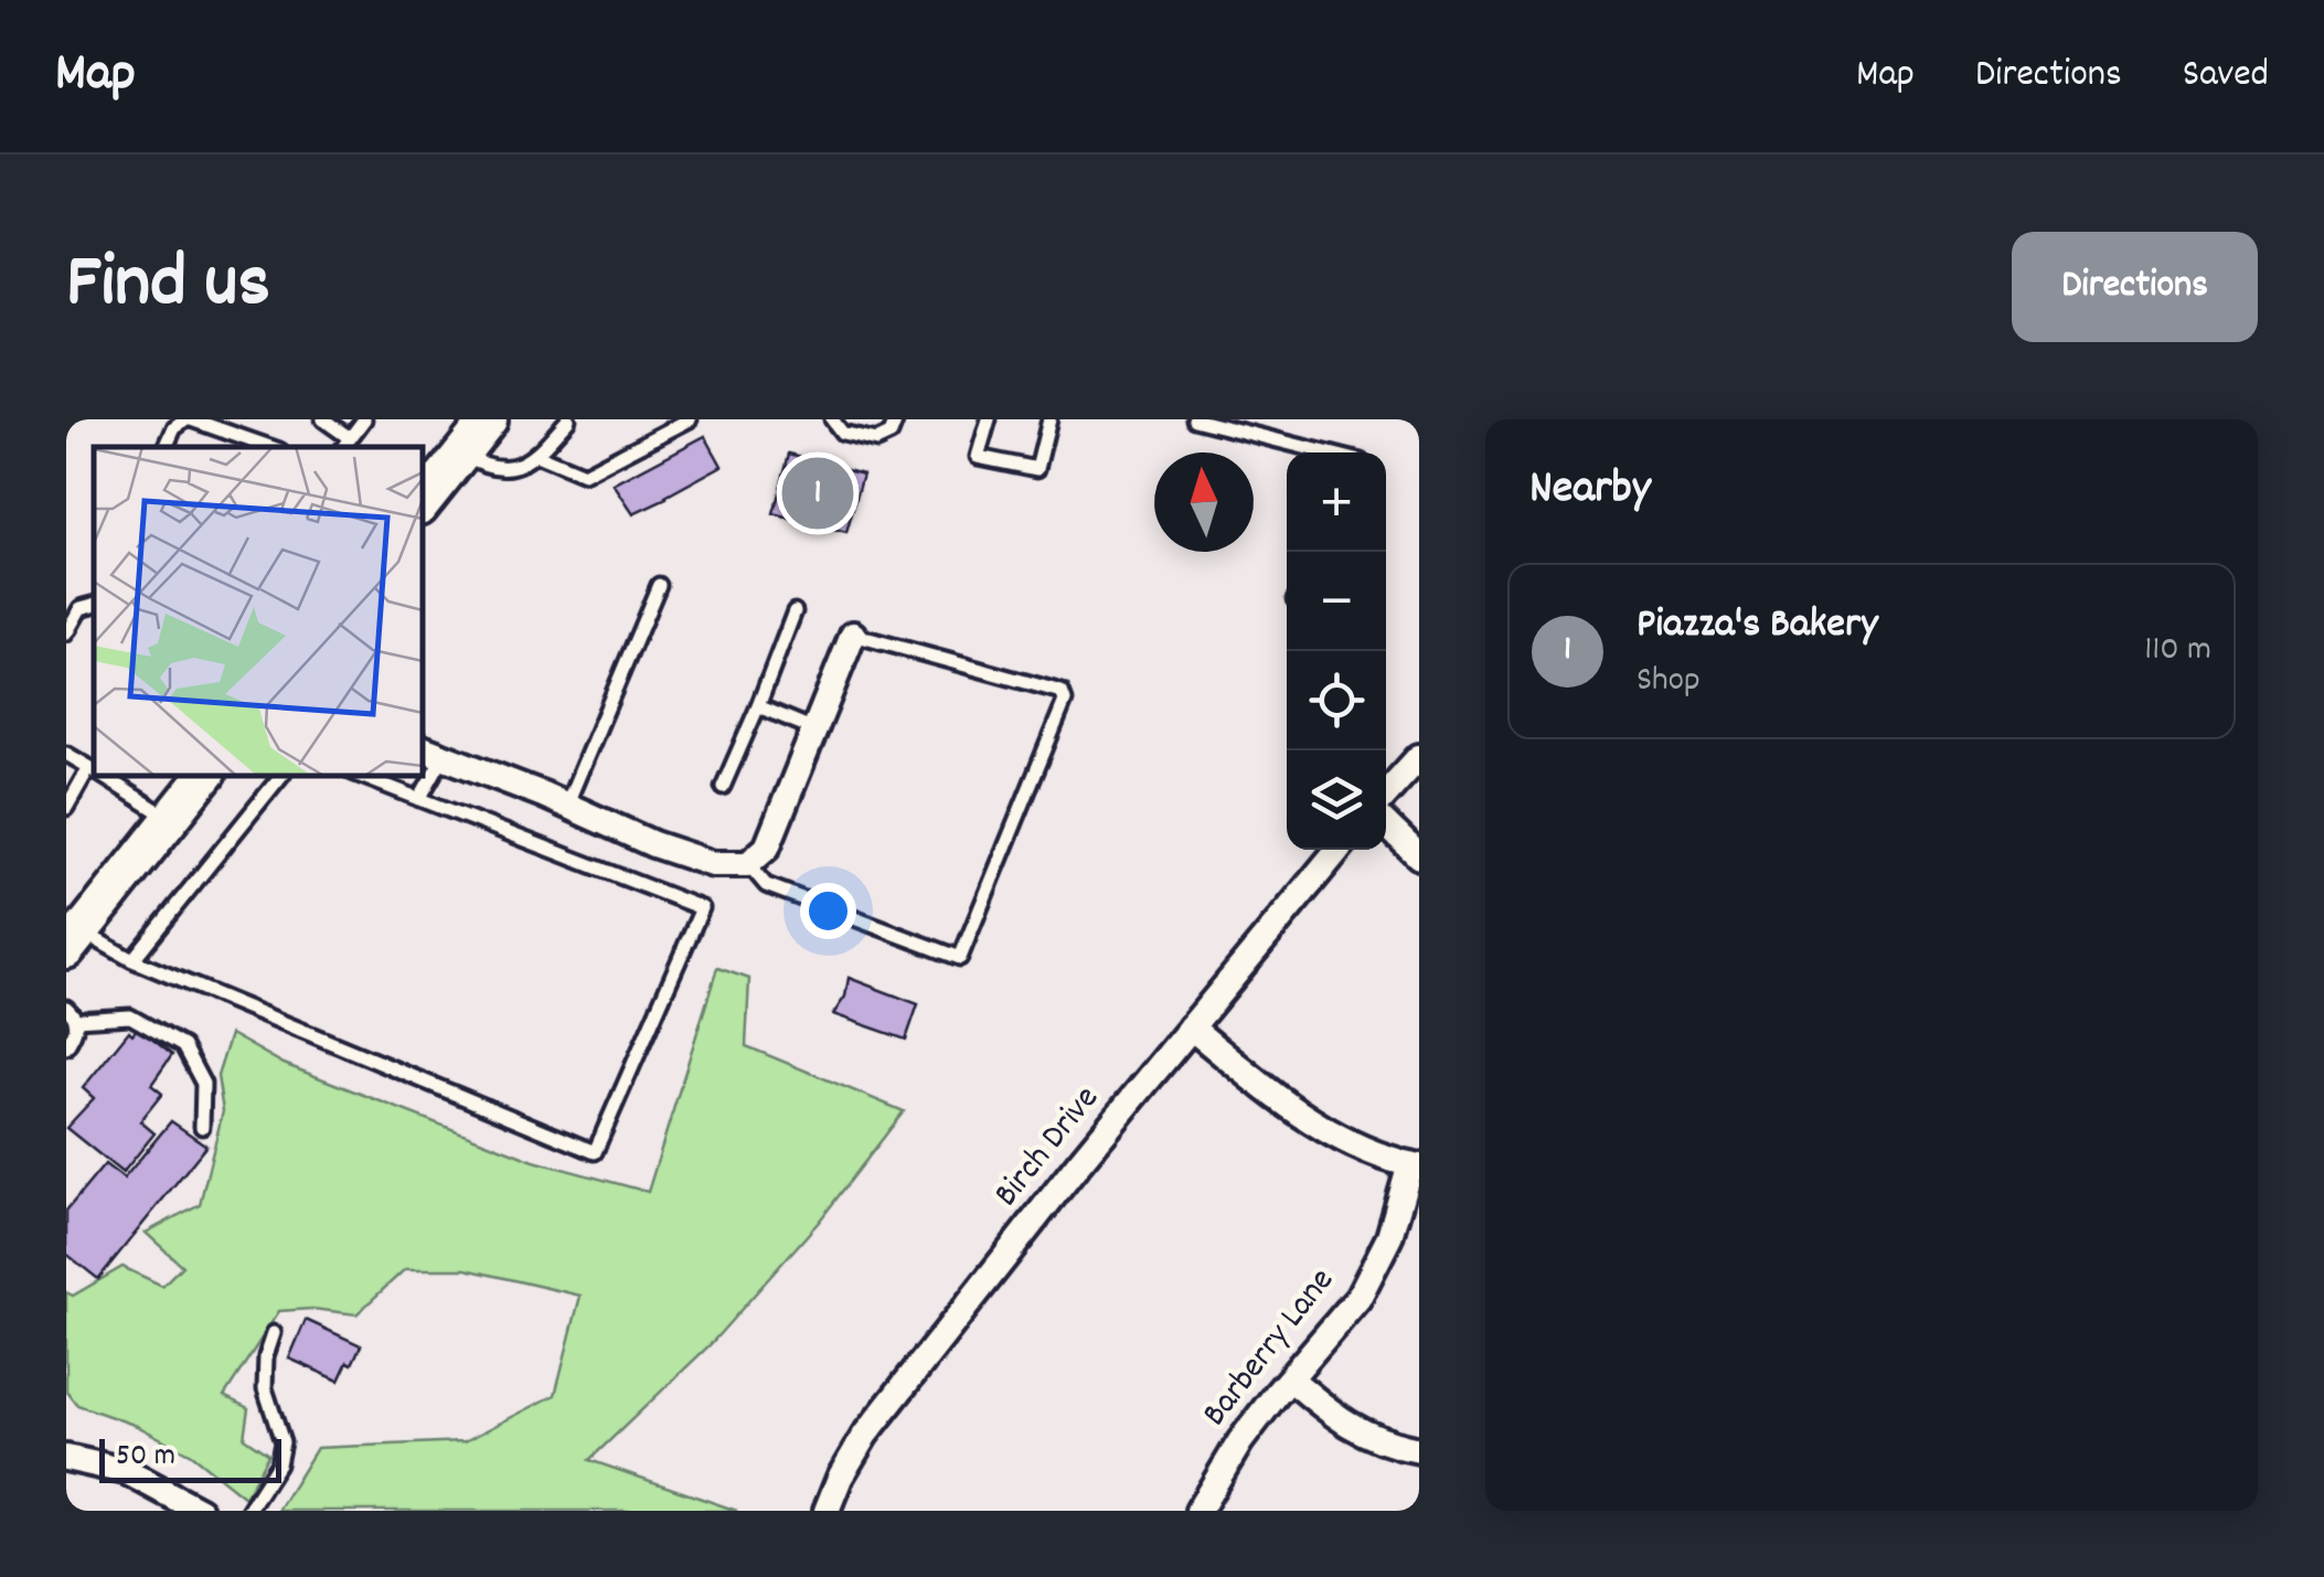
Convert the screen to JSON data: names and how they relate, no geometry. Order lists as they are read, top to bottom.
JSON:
{
  "streets": {
    "street": ["Birch Drive", "Barberry Lane"]
  },
  "scale_bar": "50 m",
  "north": "top",
  "page": {
    "header": "Map",
    "nav": ["Map", "Directions", "Saved"],
    "title": "Find us",
    "buttons": "Directions",
    "heading": "Nearby",
    "map_buttons": ["+", "−"],
    "pins": "1",
    "list": [
      {
        "mark": "1",
        "name": "Piazza's Bakery",
        "note": "Shop",
        "value": "110 m"
      }
    ],
    "scale": "50 m"
  }
}
